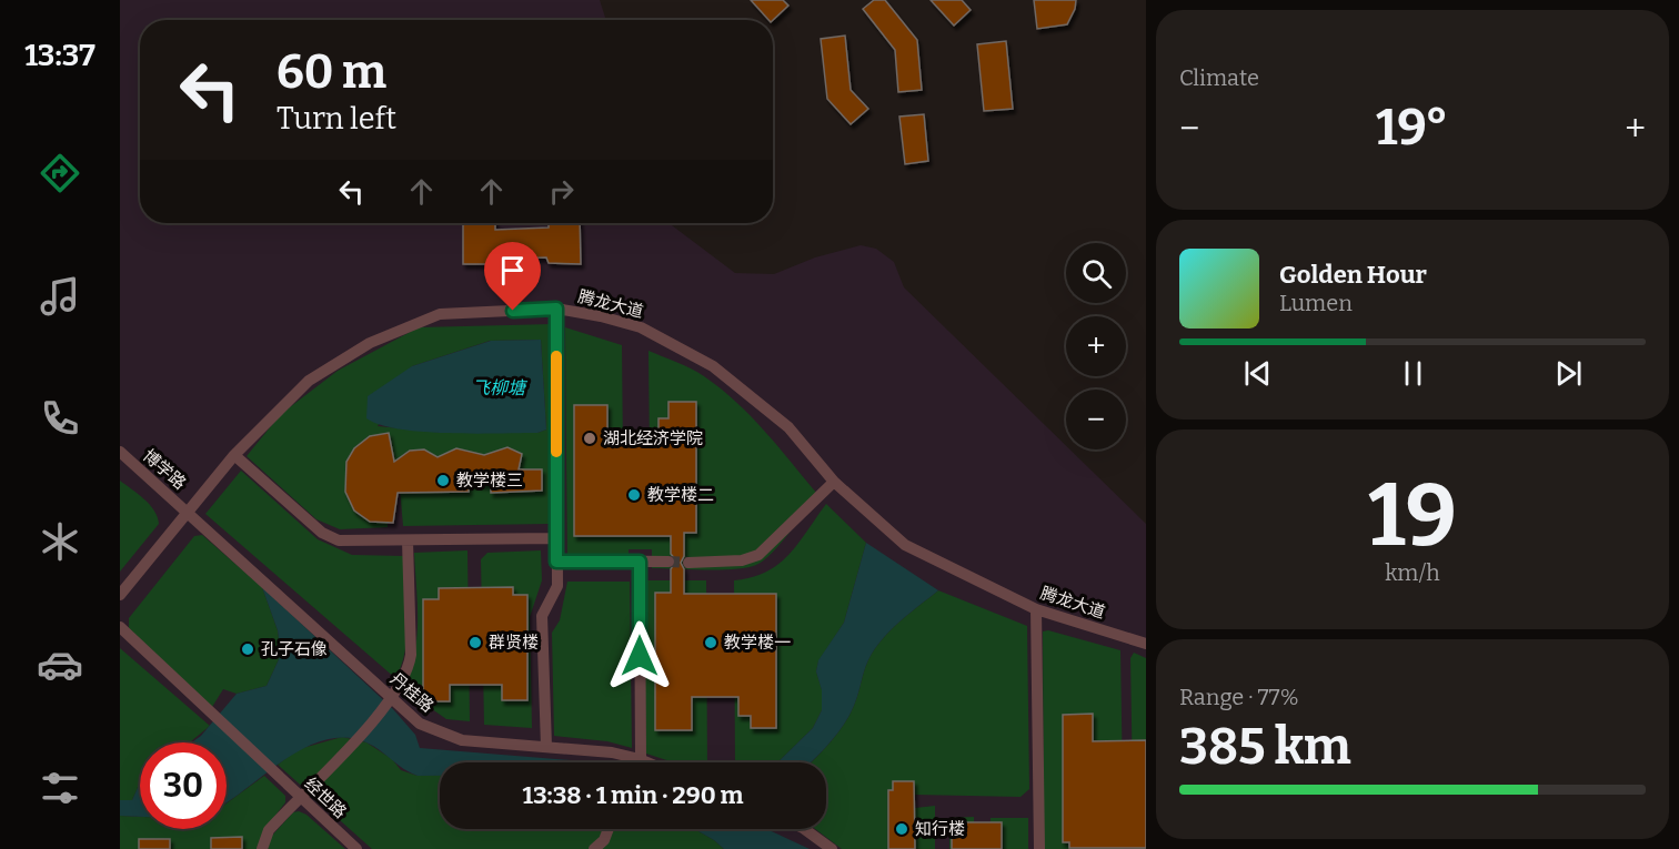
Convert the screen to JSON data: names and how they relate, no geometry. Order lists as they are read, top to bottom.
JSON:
{
  "streets": {
    "street": [
      "腾龙大道",
      "博学路",
      "丹桂路",
      "经世路"
    ]
  },
  "crossings": [
    ["腾龙大道", "博学路"],
    ["腾龙大道", "丹桂路"],
    ["博学路", "丹桂路"]
  ],
  "water": ["飞柳塘"],
  "places": [
    "湖北经济学院",
    "教学楼三",
    "教学楼二",
    "群贤楼",
    "教学楼一",
    "孔子石像",
    "知行楼"
  ],
  "page": {
    "tabs": "13:37",
    "tile": [
      "Climate",
      ["19", "km/h"],
      ["Range · 77%", "385 km"]
    ],
    "turn": ["60 m", "Turn left"],
    "heat": ["−", "19°", "+"],
    "map_buttons": ["+", "−"],
    "song": ["Golden Hour", "Lumen"],
    "limit": "30",
    "trip": "13:38 · 1 min · 290 m"
  }
}
